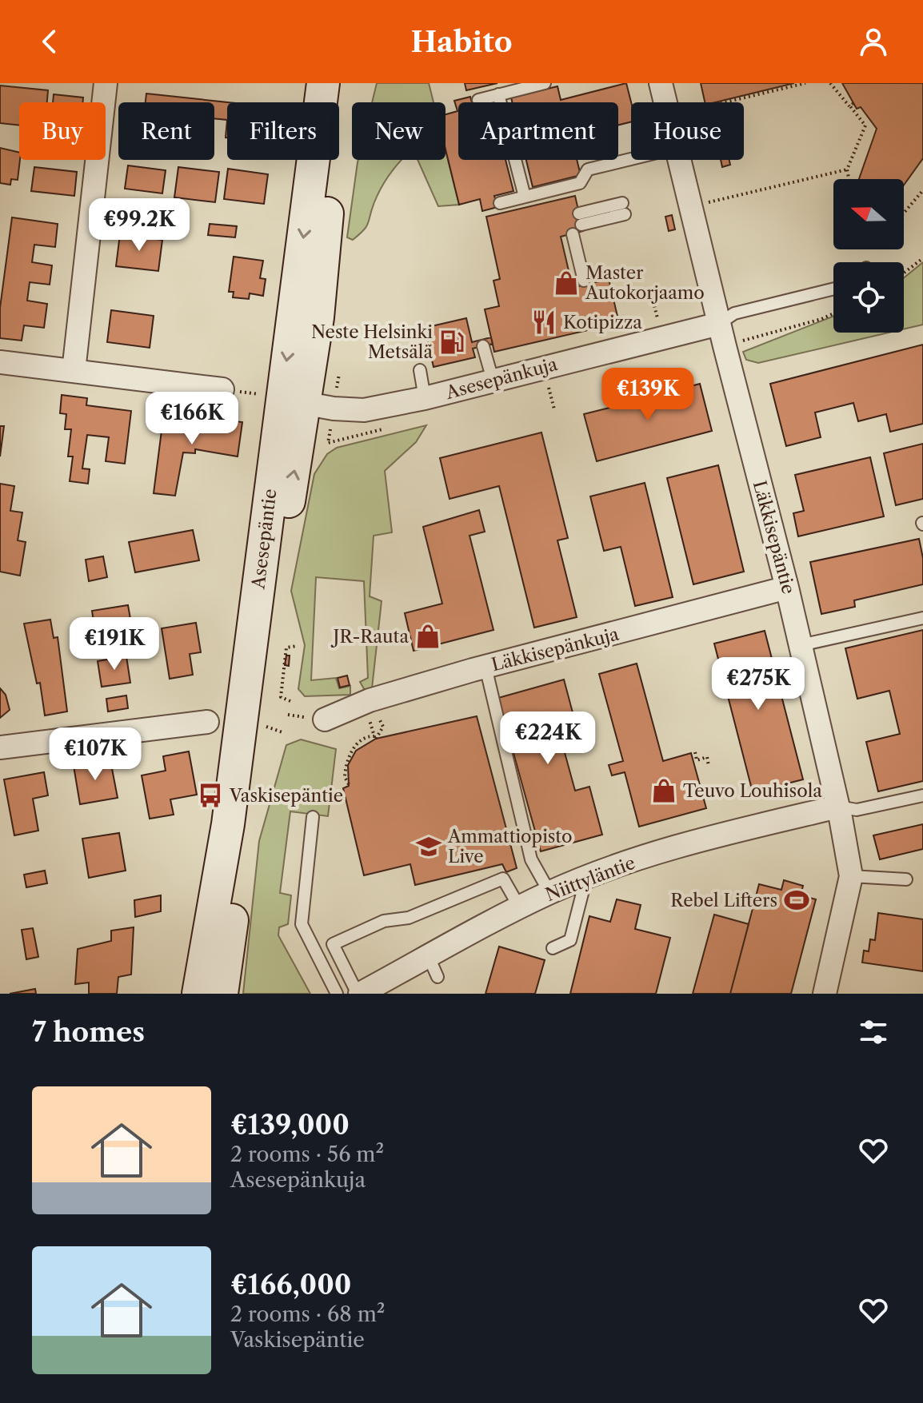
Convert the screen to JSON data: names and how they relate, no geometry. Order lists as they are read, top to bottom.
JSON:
{
  "streets": {
    "main road": ["Asesepäntie"],
    "street": [
      "Asesepänkuja",
      "Läkkisepäntie",
      "Läkkisepänkuja",
      "Niittyläntie"
    ]
  },
  "crossings": [
    ["Asesepänkuja", "Läkkisepäntie"],
    ["Asesepänkuja", "Asesepäntie"],
    ["Läkkisepäntie", "Läkkisepänkuja"],
    ["Läkkisepäntie", "Niittyläntie"]
  ],
  "places": {
    "shop": ["Master Autokorjaamo", "JR-Rauta", "Teuvo Louhisola"],
    "restaurant": ["Kotipizza"],
    "fuel station": ["Neste Helsinki Metsälä"],
    "bus stop": ["Vaskisepäntie"],
    "school or university": ["Ammattiopisto Live"],
    "sports": ["Rebel Lifters"]
  },
  "north": "left",
  "page": {
    "header": "Habito",
    "chip": [
      "Buy",
      "Rent",
      "Filters",
      "New",
      "Apartment",
      "House"
    ],
    "price": [
      "€99.2K",
      "€139K",
      "€166K",
      "€191K",
      "€275K",
      "€224K",
      "€107K"
    ],
    "heading": "7 homes",
    "list": [
      {
        "name": "€139,000",
        "note": "2 rooms · 56 m² · Asesepänkuja"
      },
      {
        "name": "€166,000",
        "note": "2 rooms · 68 m² · Vaskisepäntie"
      }
    ]
  }
}
